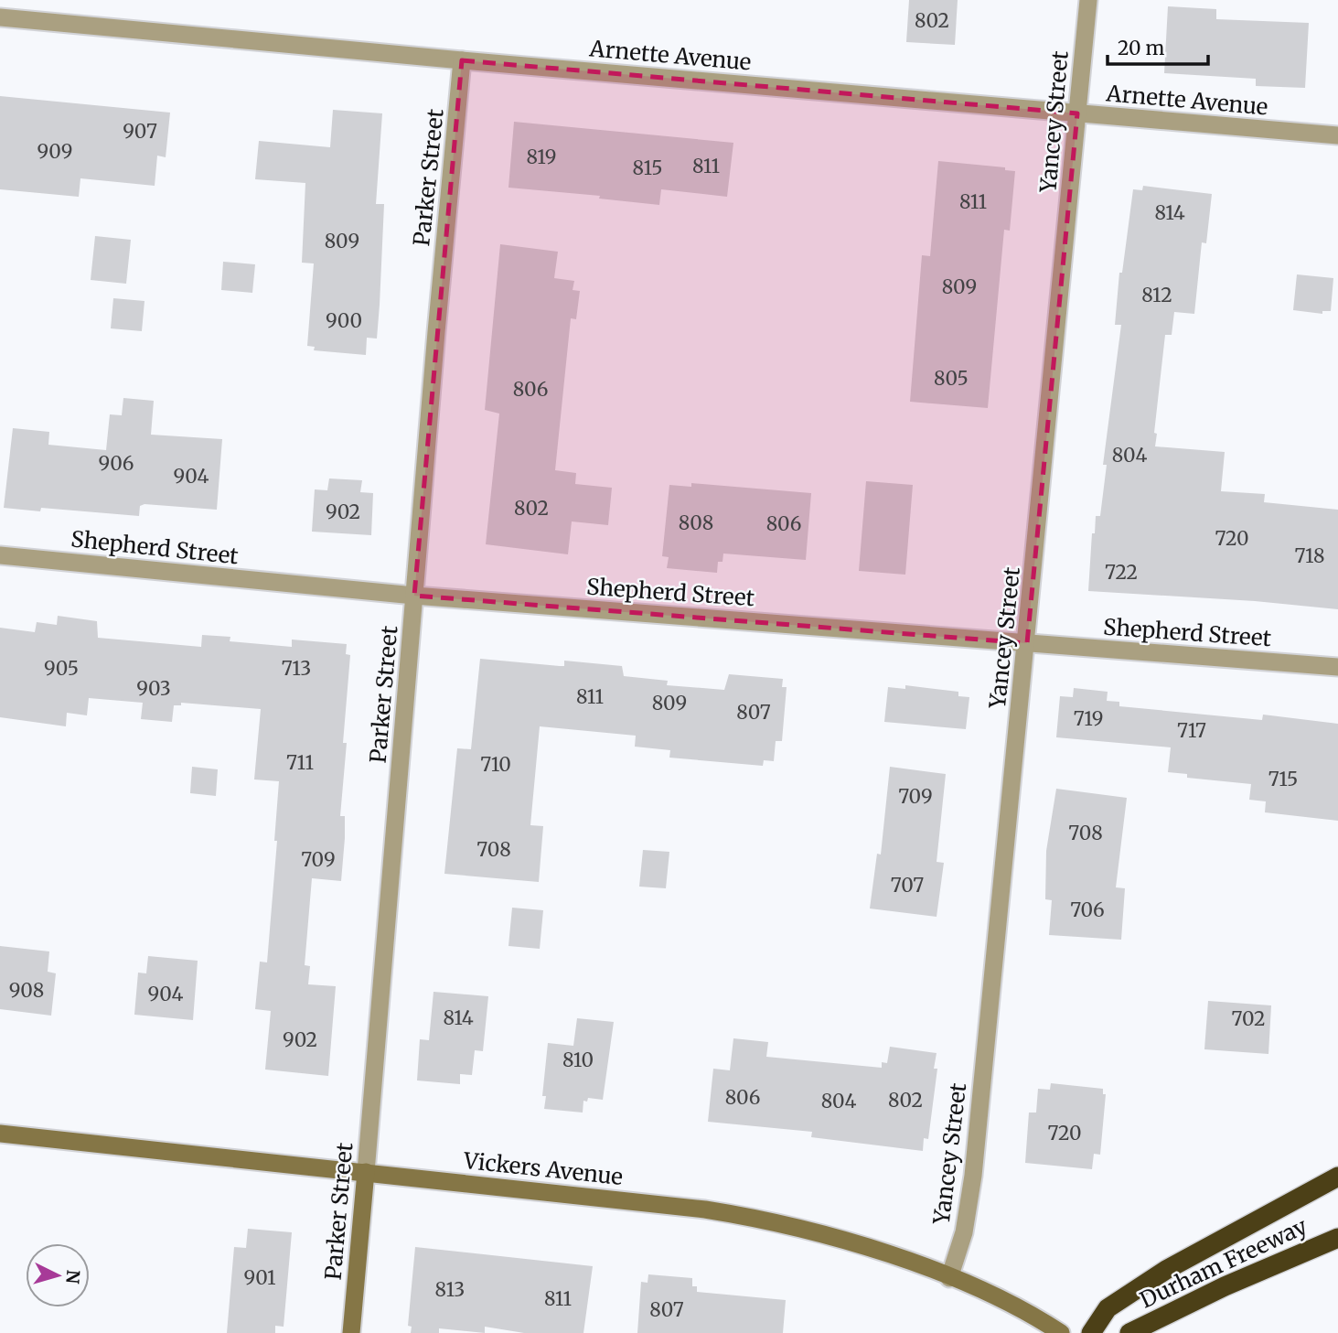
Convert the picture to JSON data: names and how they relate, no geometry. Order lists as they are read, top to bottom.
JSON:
{
  "streets": {
    "highway": ["Durham Freeway"],
    "main road": ["Parker Street", "Vickers Avenue"],
    "street": ["Arnette Avenue", "Yancey Street", "Shepherd Street"]
  },
  "crossings": [
    ["Arnette Avenue", "Yancey Street"],
    ["Arnette Avenue", "Parker Street"],
    ["Yancey Street", "Shepherd Street"],
    ["Yancey Street", "Vickers Avenue"],
    ["Parker Street", "Shepherd Street"],
    ["Parker Street", "Vickers Avenue"]
  ],
  "house_numbers": [
    "802",
    "907",
    "909",
    "819",
    "811",
    "815",
    "811",
    "814",
    "809",
    "809",
    "812",
    "900",
    "805",
    "806",
    "804",
    "906",
    "904",
    "802",
    "902",
    "808",
    "806",
    "720",
    "718",
    "722",
    "905",
    "713",
    "903",
    "811",
    "809",
    "807",
    "719",
    "717",
    "711",
    "710",
    "715",
    "709",
    "708",
    "708",
    "709",
    "707",
    "706",
    "908",
    "904",
    "814",
    "702",
    "902",
    "810",
    "806",
    "802",
    "804",
    "720",
    "901",
    "813",
    "811",
    "807"
  ],
  "scale_bar": "20 m",
  "north": "right"
}
